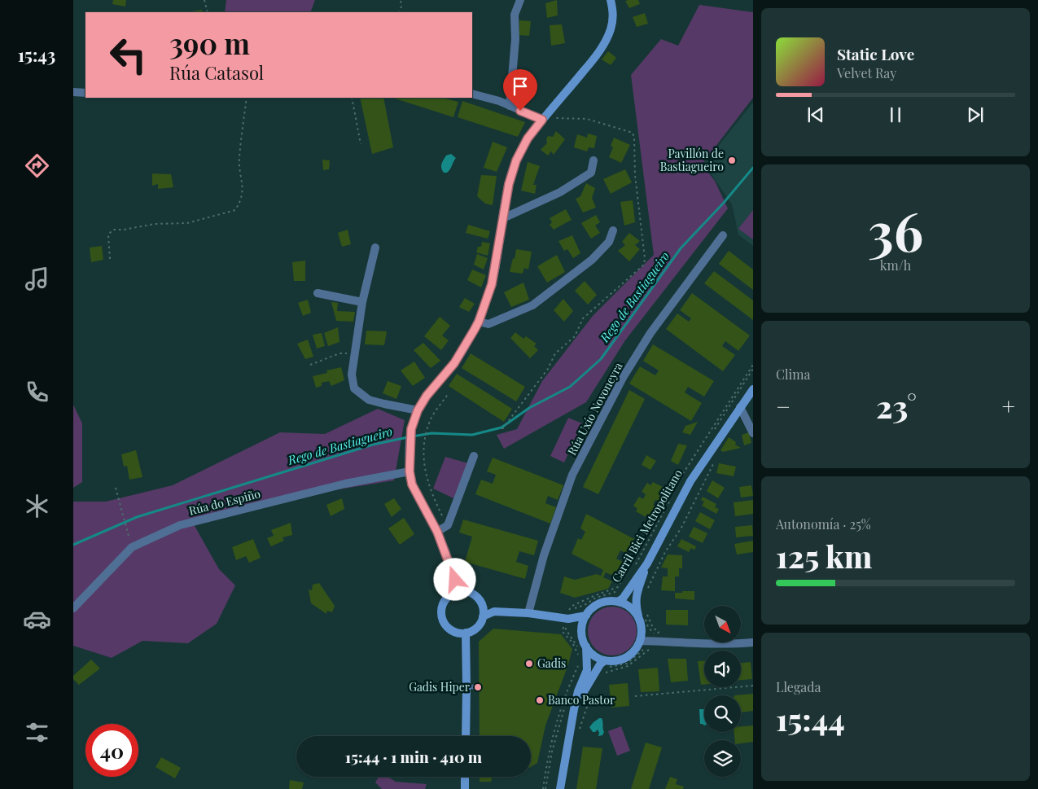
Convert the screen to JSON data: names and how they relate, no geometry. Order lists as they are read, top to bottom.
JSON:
{
  "streets": {
    "street": ["Rúa Uxío Novoneyra", "Rúa do Espiño"],
    "path": ["Carril Bici Metropolitano"]
  },
  "water": ["Rego de Bastiagueiro"],
  "places": [
    "Pavillón de Bastiagueiro",
    "Gadis",
    "Gadis Hiper",
    "Banco Pastor"
  ],
  "north": "bottom right",
  "page": {
    "tabs": "15:43",
    "turn": ["390 m", "Rúa Catasol"],
    "song": ["Static Love", "Velvet Ray"],
    "tile": [
      ["36", "km/h"],
      "Clima",
      ["Autonomía · 25%", "125 km"],
      ["Llegada", "15:44"]
    ],
    "heat": ["−", "23°", "+"],
    "limit": "40",
    "trip": "15:44 · 1 min · 410 m"
  }
}
